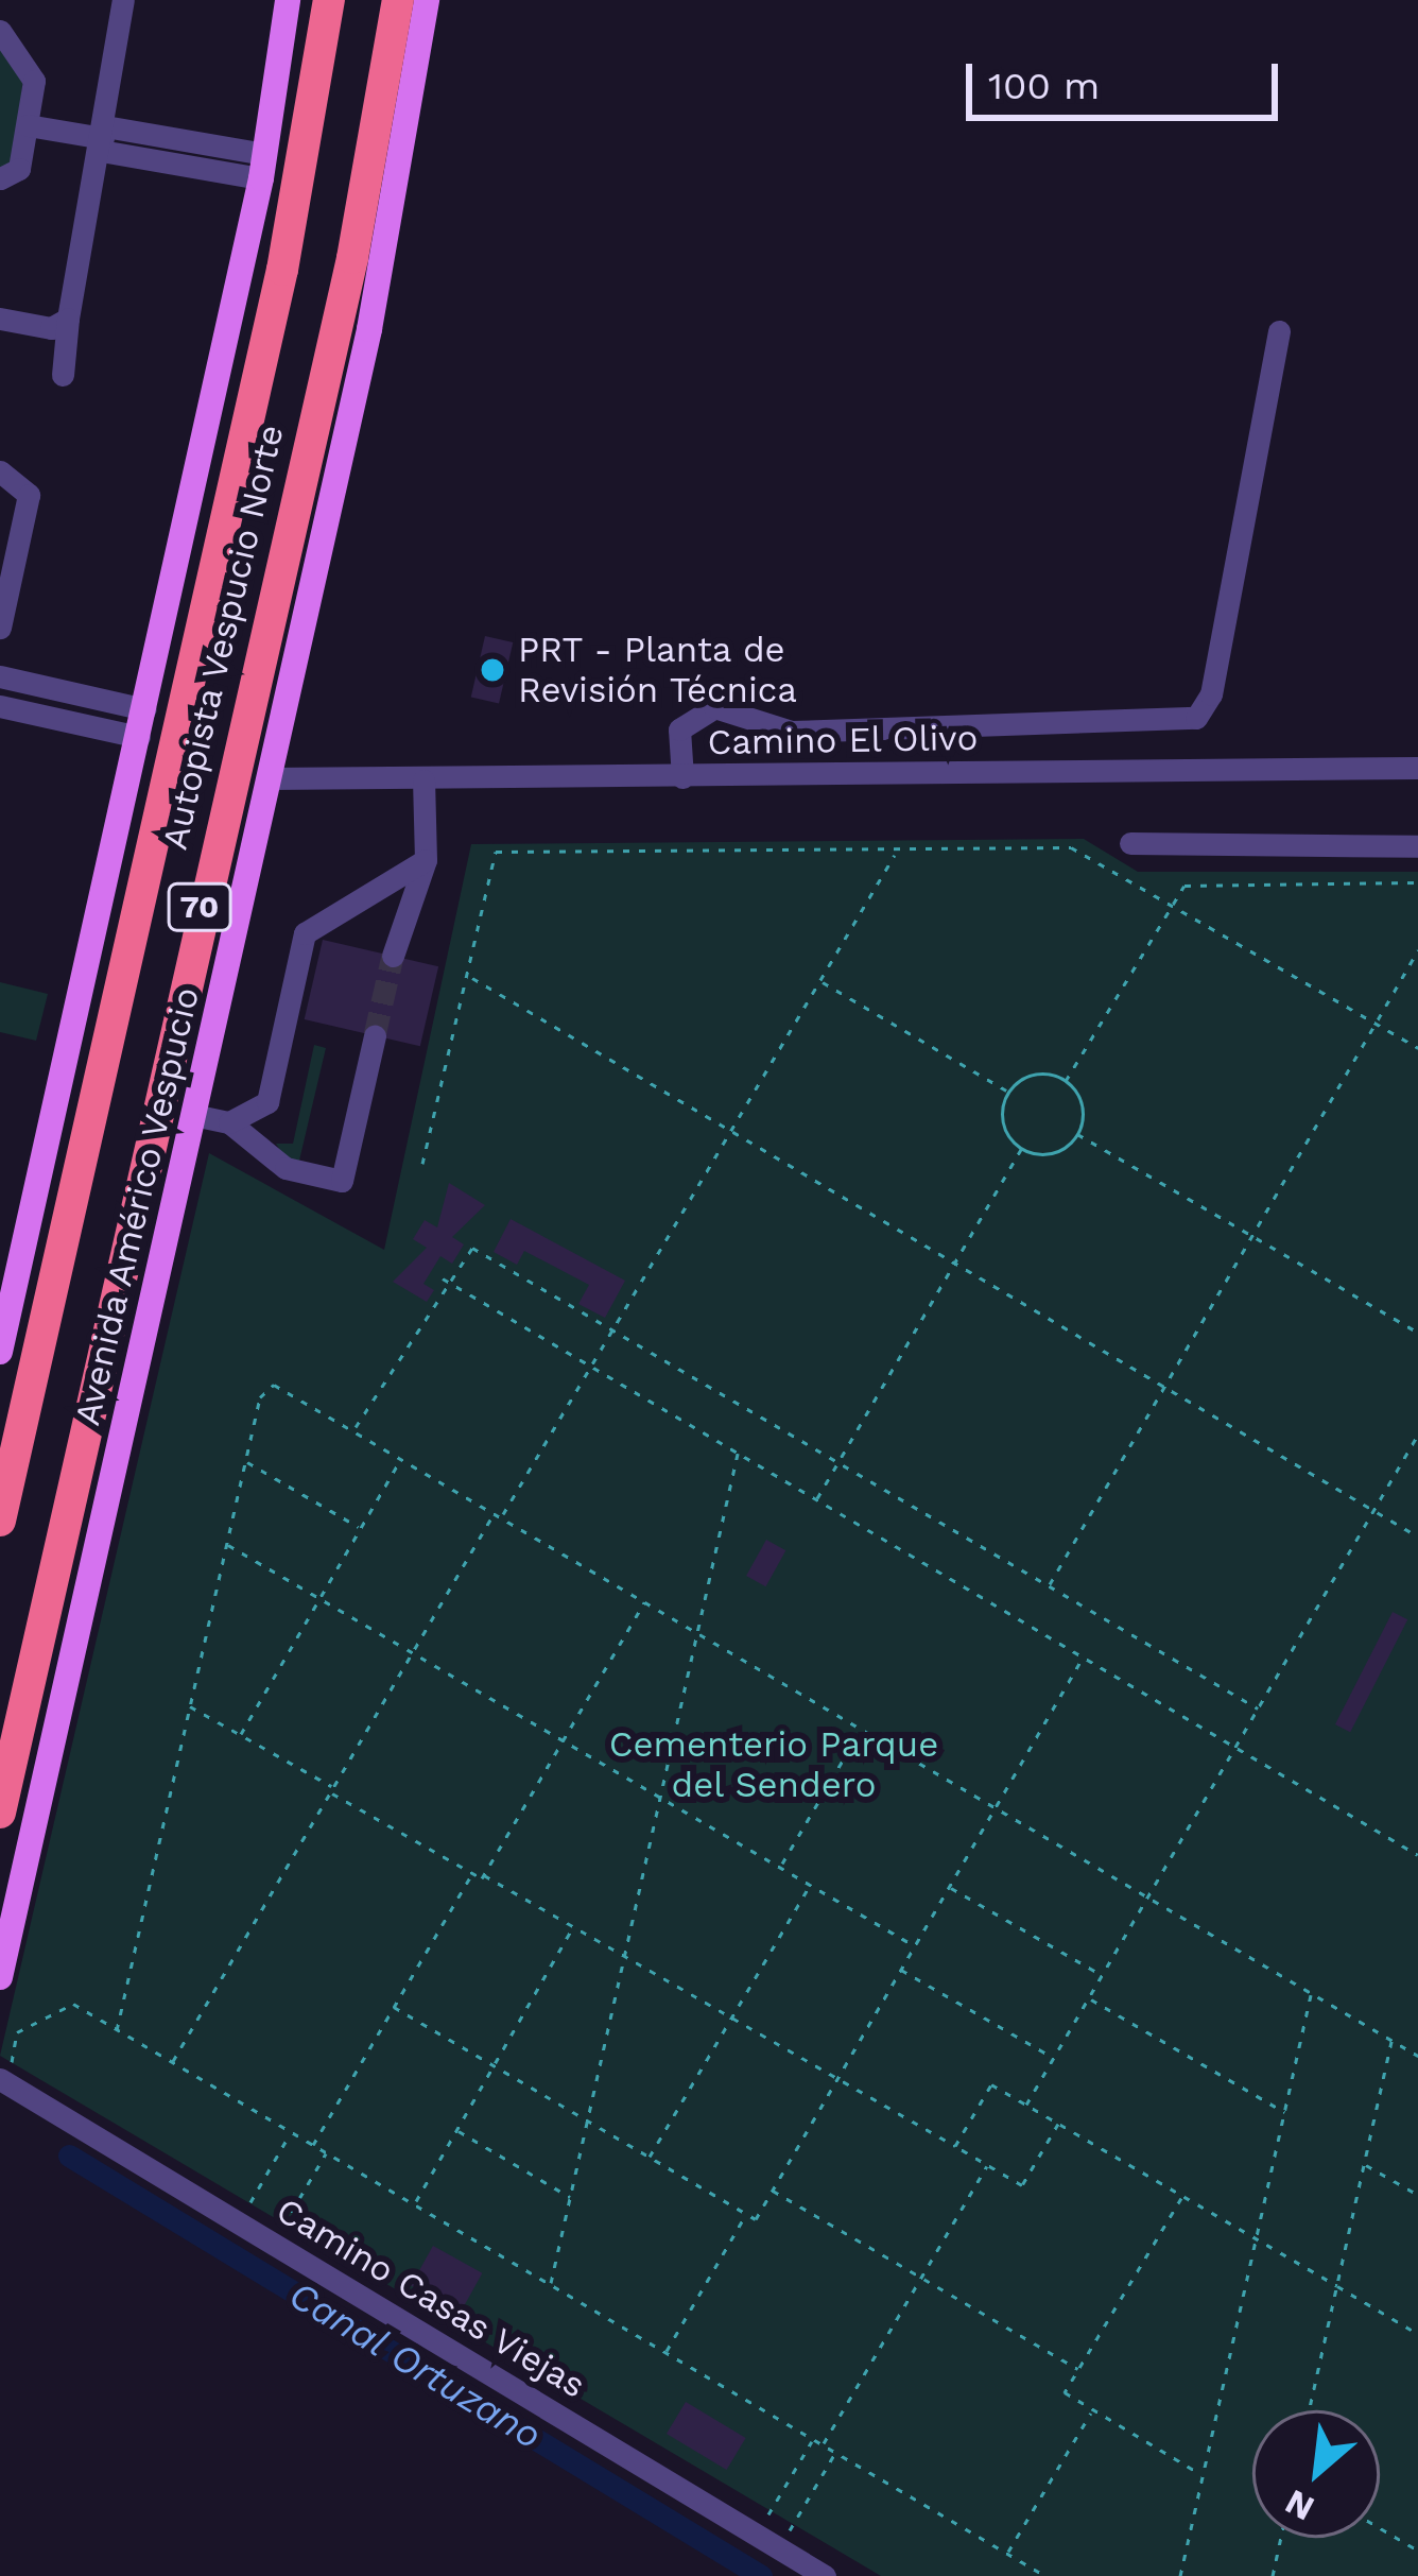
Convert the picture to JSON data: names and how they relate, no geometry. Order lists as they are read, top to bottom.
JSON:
{
  "streets": {
    "highway": ["Autopista Vespucio Norte", "70"],
    "main road": ["Avenida Américo Vespucio"],
    "street": ["Camino El Olivo", "Camino Casas Viejas"]
  },
  "crossings": [
    ["Camino El Olivo", "Avenida Américo Vespucio"]
  ],
  "water": ["Canal Ortuzano"],
  "parks": ["Cementerio Parque del Sendero"],
  "places": ["PRT - Planta de Revisión Técnica"],
  "scale_bar": "100 m",
  "north": "bottom left"
}
